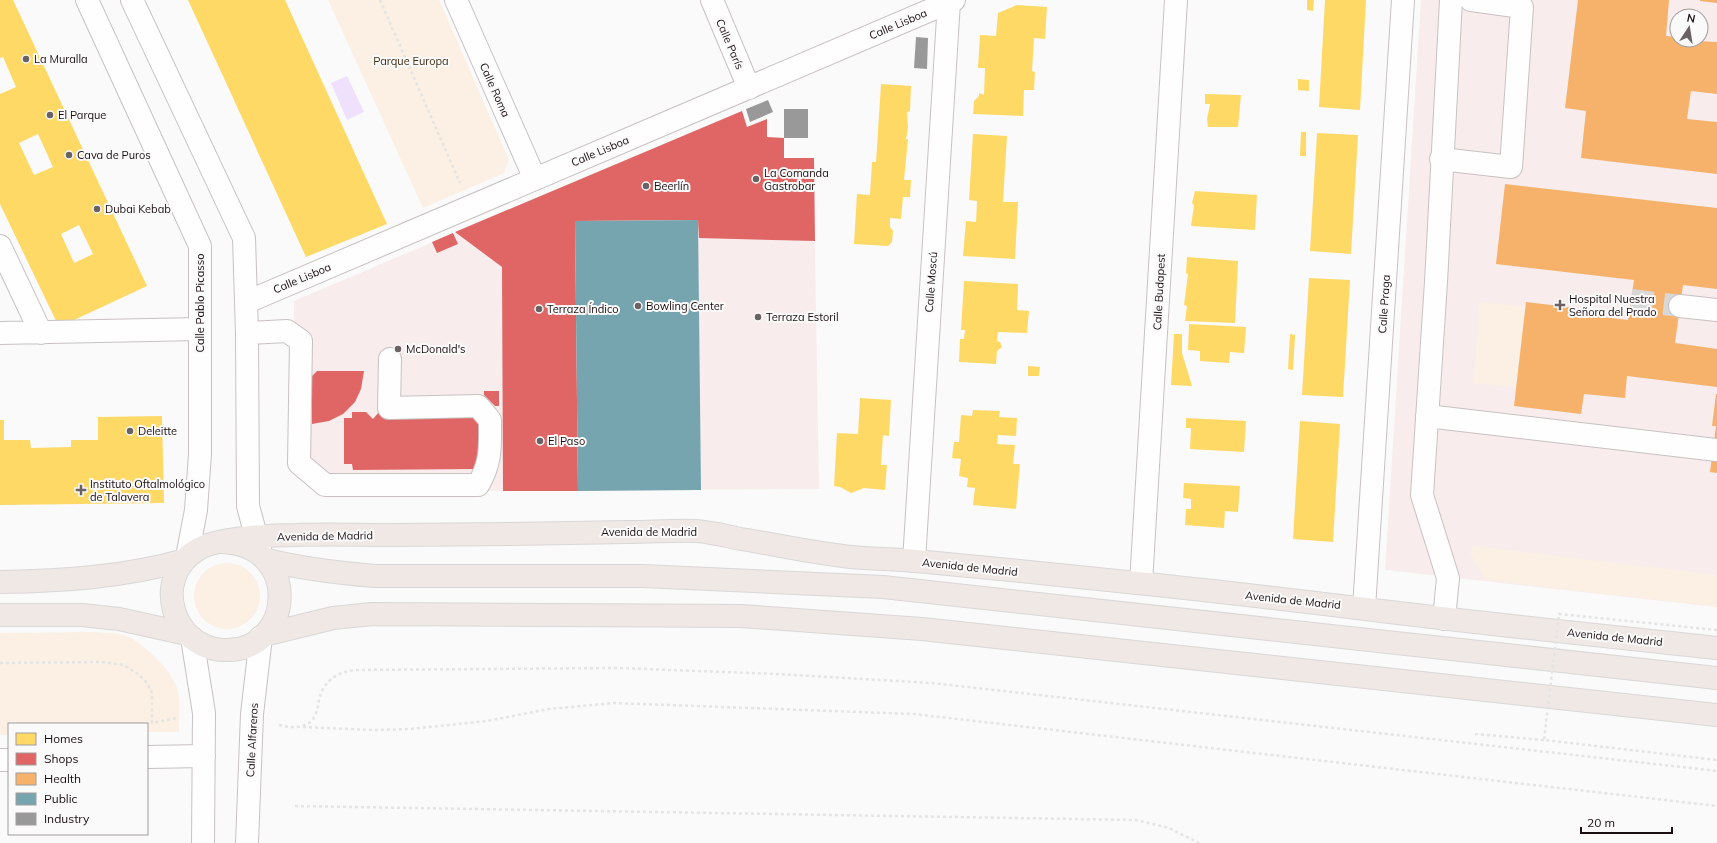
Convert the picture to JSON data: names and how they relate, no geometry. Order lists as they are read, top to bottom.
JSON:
{
  "streets": {
    "main road": ["Avenida de Madrid"],
    "street": [
      "Calle Lisboa",
      "Calle París",
      "Calle Roma",
      "Calle Moscú",
      "Calle Budapest",
      "Calle Pablo Picasso",
      "Calle Praga",
      "Calle Alfareros"
    ]
  },
  "crossings": [
    ["Calle Lisboa", "Calle París"],
    ["Calle Lisboa", "Calle Roma"],
    ["Calle Lisboa", "Calle Moscú"],
    ["Calle Moscú", "Avenida de Madrid"],
    ["Calle Budapest", "Avenida de Madrid"],
    ["Calle Pablo Picasso", "Avenida de Madrid"],
    ["Calle Pablo Picasso", "Calle Alfareros"],
    ["Calle Praga", "Avenida de Madrid"],
    ["Avenida de Madrid", "Calle Alfareros"]
  ],
  "parks": ["Parque Europa"],
  "places": {
    "other": [
      "La Muralla",
      "El Parque",
      "Cava de Puros",
      "La Comanda Gastrobar",
      "Beerlín",
      "Dubai Kebab",
      "Bowling Center",
      "Terraza Índico",
      "Terraza Estoril",
      "McDonald's",
      "Deleitte",
      "El Paso"
    ],
    "health": ["Hospital Nuestra Señora del Prado", "Instituto Oftalmológico de Talavera"]
  },
  "legend": [
    "Homes",
    "Shops",
    "Health",
    "Public",
    "Industry"
  ],
  "scale_bar": "20 m",
  "north": "top"
}
